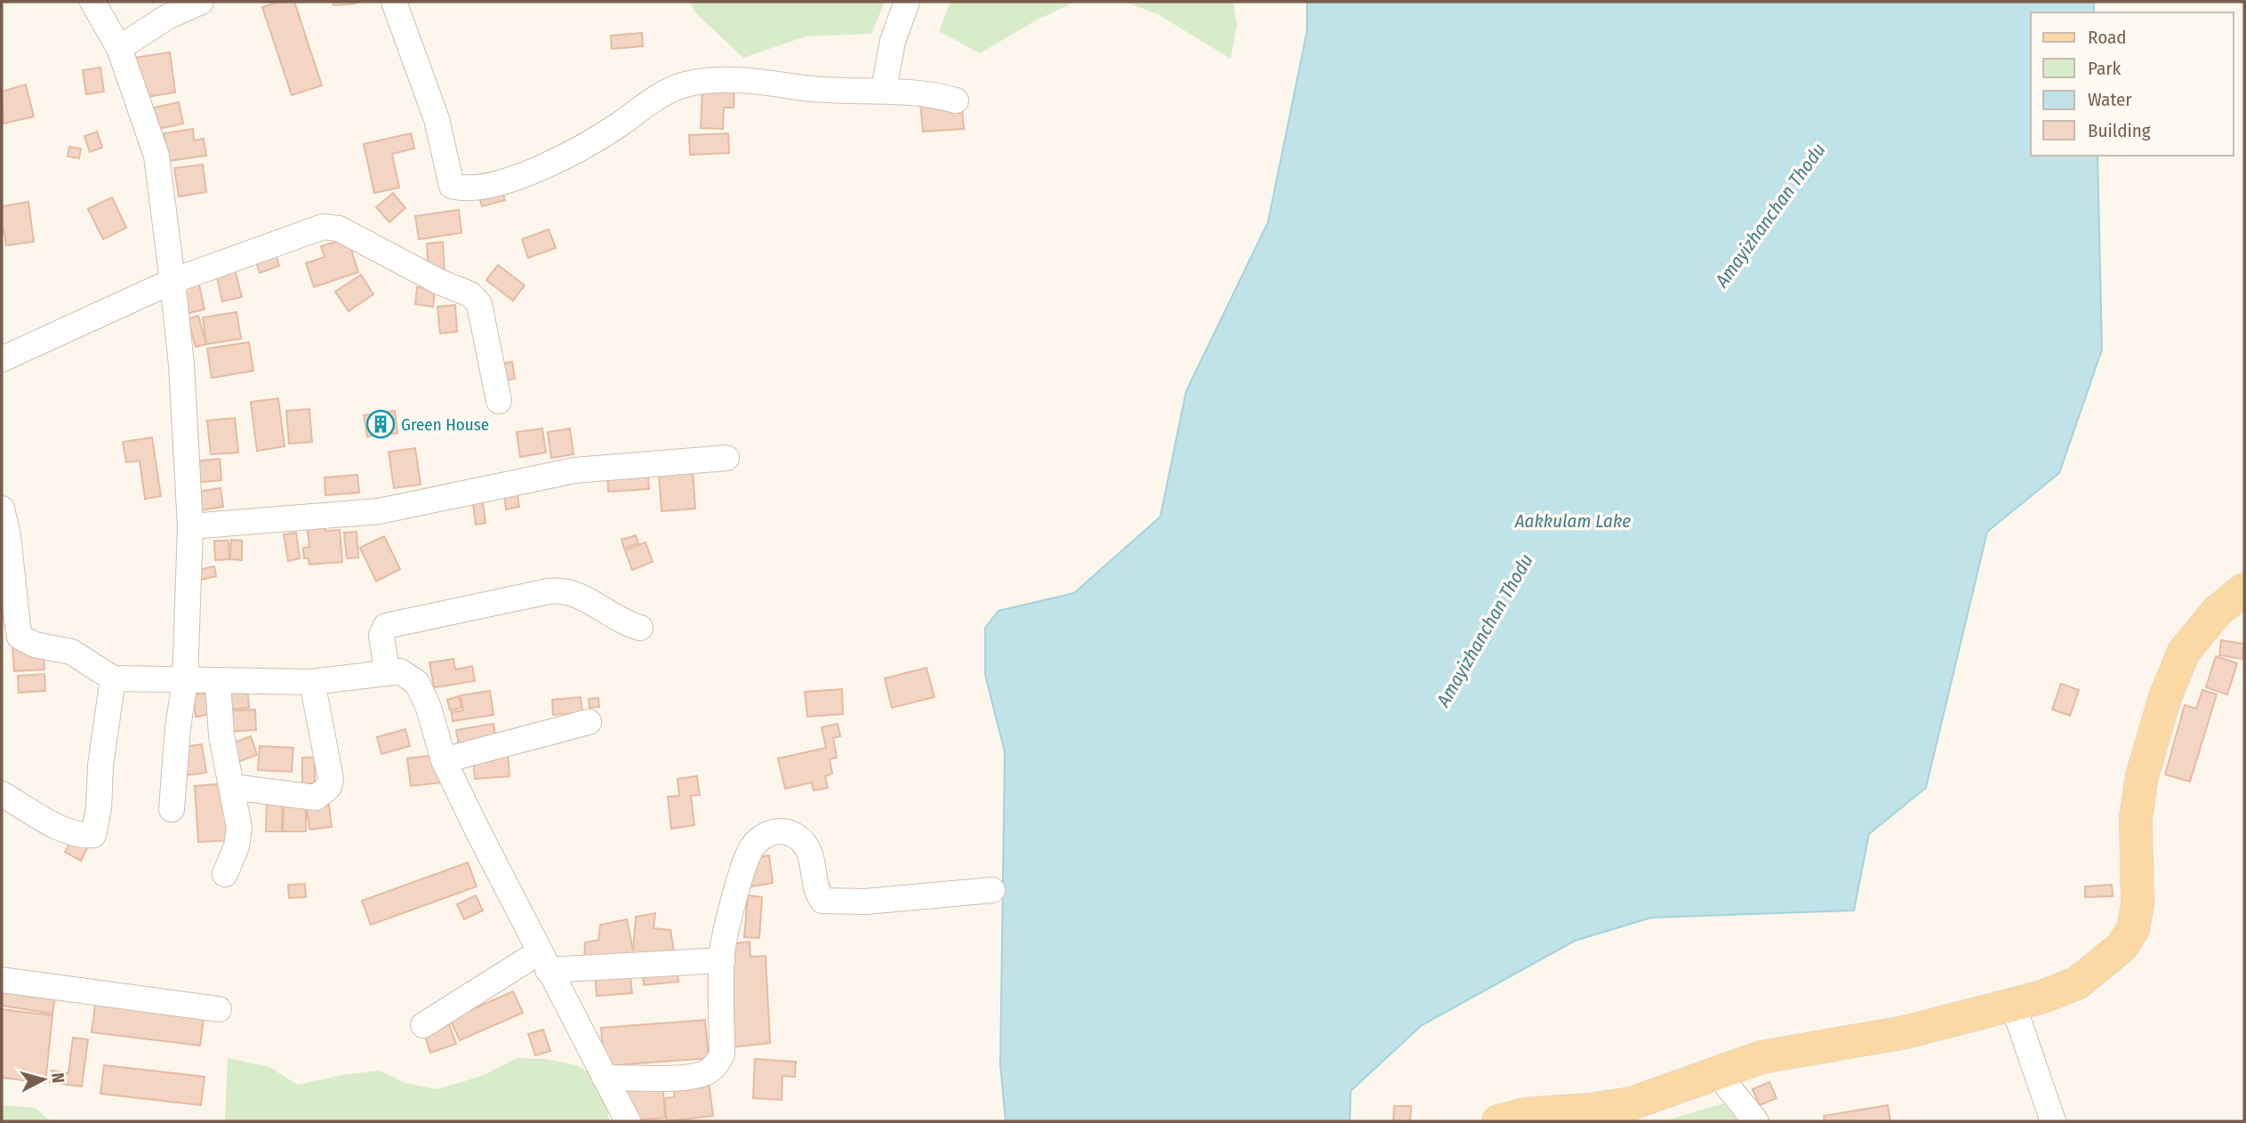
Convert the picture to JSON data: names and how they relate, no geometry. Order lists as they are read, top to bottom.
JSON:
{
  "water": ["Amayizhanchan Thodu", "Aakkulam Lake"],
  "places": {
    "building": ["Green House"]
  },
  "legend": [
    "Road",
    "Park",
    "Water",
    "Building"
  ],
  "north": "right"
}
